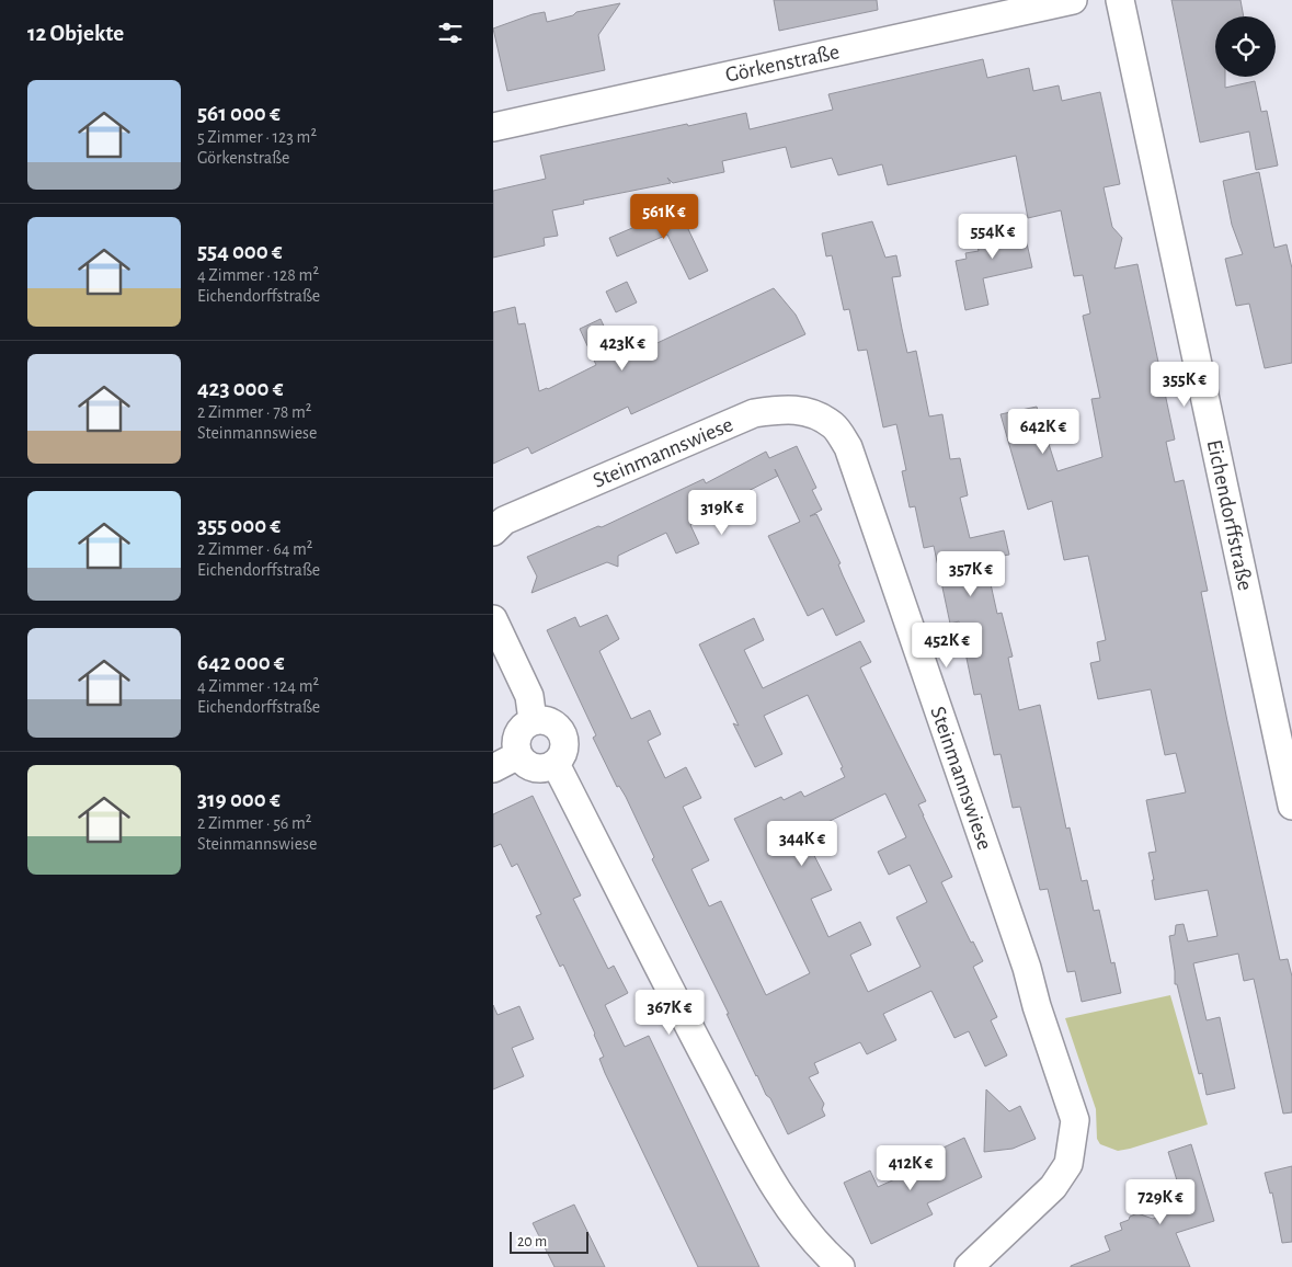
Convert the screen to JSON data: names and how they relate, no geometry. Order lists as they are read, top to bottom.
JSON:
{
  "streets": {
    "street": ["Görkenstraße", "Steinmannswiese", "Eichendorffstraße"]
  },
  "scale_bar": "20 m",
  "page": {
    "heading": "12 Objekte",
    "list": [
      {
        "name": "561 000 €",
        "note": "5 Zimmer · 123 m² · Görkenstraße"
      },
      {
        "name": "554 000 €",
        "note": "4 Zimmer · 128 m² · Eichendorffstraße"
      },
      {
        "name": "423 000 €",
        "note": "2 Zimmer · 78 m² · Steinmannswiese"
      },
      {
        "name": "355 000 €",
        "note": "2 Zimmer · 64 m² · Eichendorffstraße"
      },
      {
        "name": "642 000 €",
        "note": "4 Zimmer · 124 m² · Eichendorffstraße"
      },
      {
        "name": "319 000 €",
        "note": "2 Zimmer · 56 m² · Steinmannswiese"
      }
    ],
    "price": [
      "561K €",
      "554K €",
      "423K €",
      "355K €",
      "642K €",
      "319K €",
      "357K €",
      "452K €",
      "344K €",
      "367K €",
      "412K €",
      "729K €"
    ],
    "scale": "20 m"
  }
}
